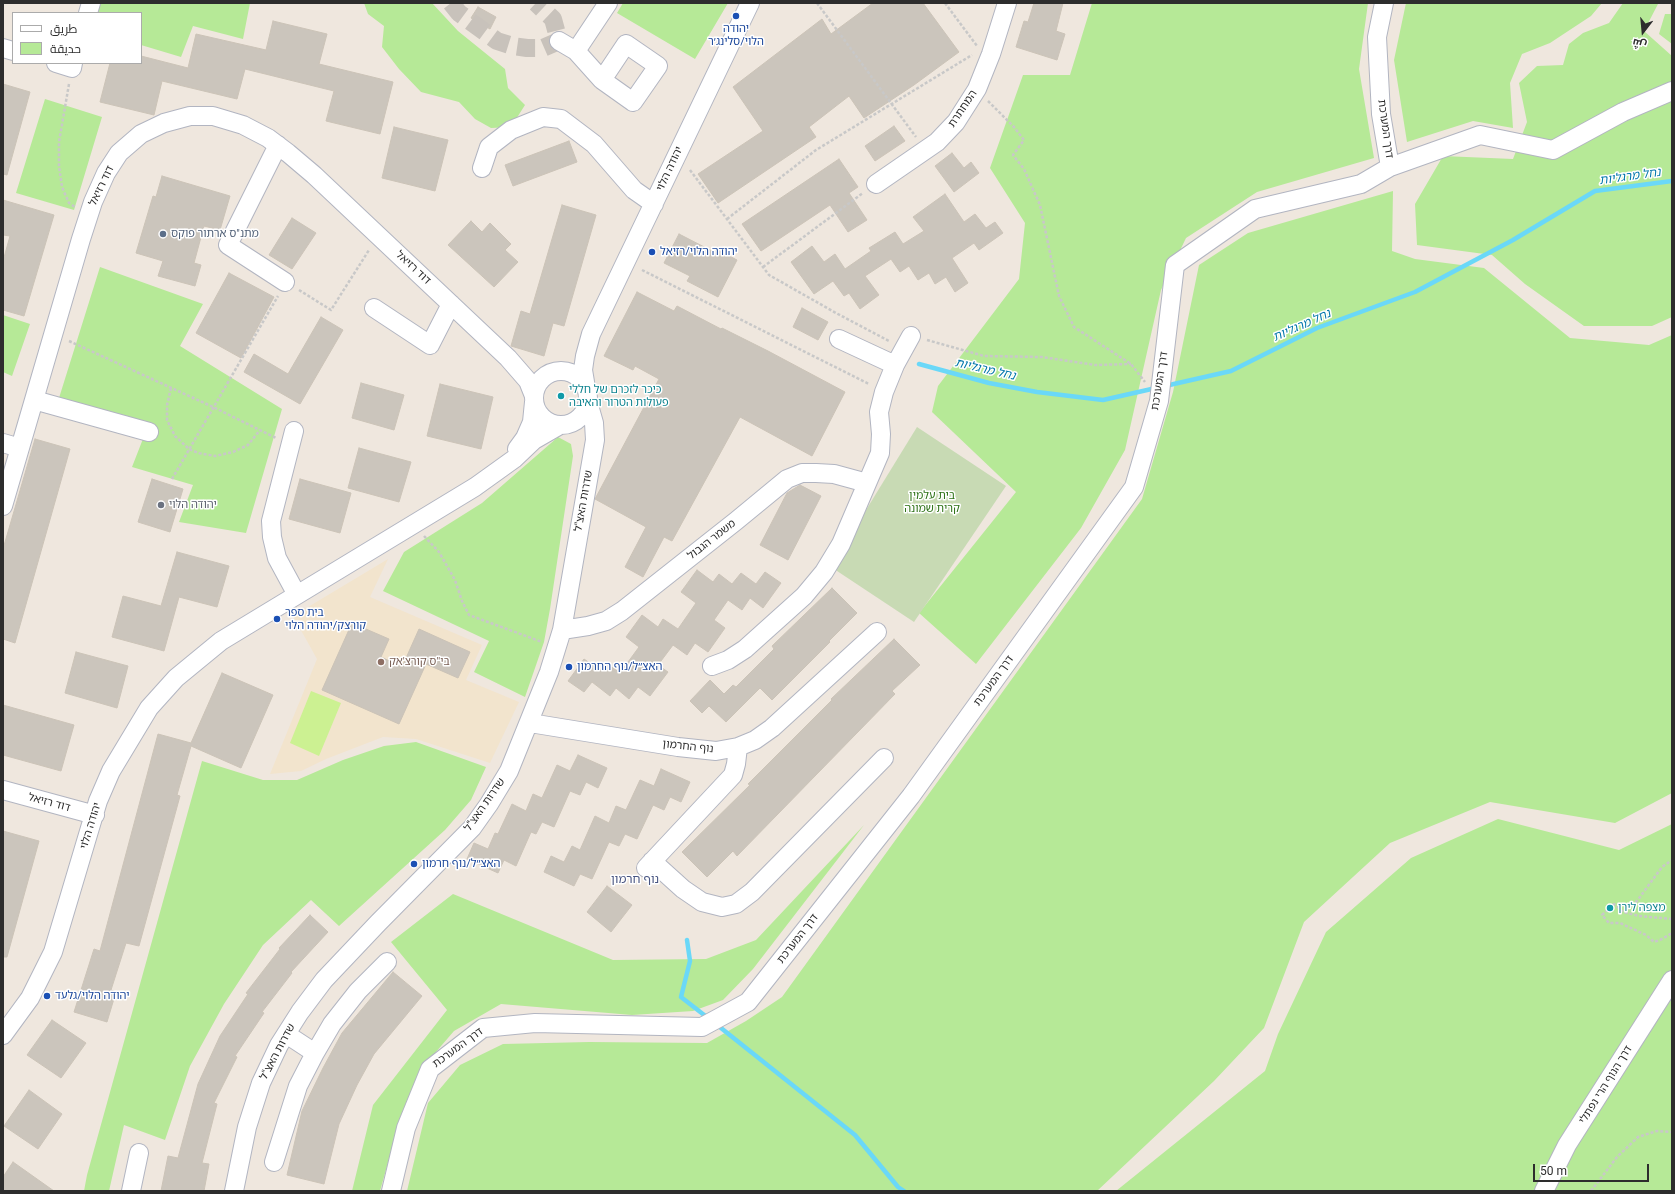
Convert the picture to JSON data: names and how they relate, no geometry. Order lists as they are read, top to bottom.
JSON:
{
  "streets": {
    "street": [
      "המחתרת",
      "דרך המערכת",
      "יהודה הלוי",
      "דוד רזיאל",
      "שדרות האצ\"ל",
      "משמר הגבול",
      "נוף החרמון",
      "דרך הנוף הרי נפתלי"
    ]
  },
  "crossings": [
    ["יהודה הלוי", "דוד רזיאל"],
    ["יהודה הלוי", "שדרות האצ\"ל"],
    ["דוד רזיאל", "שדרות האצ\"ל"],
    ["שדרות האצ\"ל", "משמר הגבול"],
    ["שדרות האצ\"ל", "נוף החרמון"]
  ],
  "districts": ["נוף חרמון"],
  "water": ["נחל מרגליות"],
  "parks": ["בית עלמין קרית שמונה"],
  "places": [
    "יהודה הלוי/סלינג׳ר",
    "מתנ\"ס ארתור פוקס",
    "יהודה הלוי/רזיאל",
    "כיכר לזכרם של חללי פעולות הטרור והאיבה",
    "יהודה הלוי",
    "בית ספר קורצק/יהודה הלוי",
    "בי''ס קורצ'אק",
    "האצ״ל/נוף החרמון",
    "האצ״ל/נוף חרמון",
    "מצפה לירן",
    "יהודה הלוי/גלעד"
  ],
  "legend": ["طريق", "حديقة"],
  "scale_bar": "50 m",
  "north": "bottom"
}
